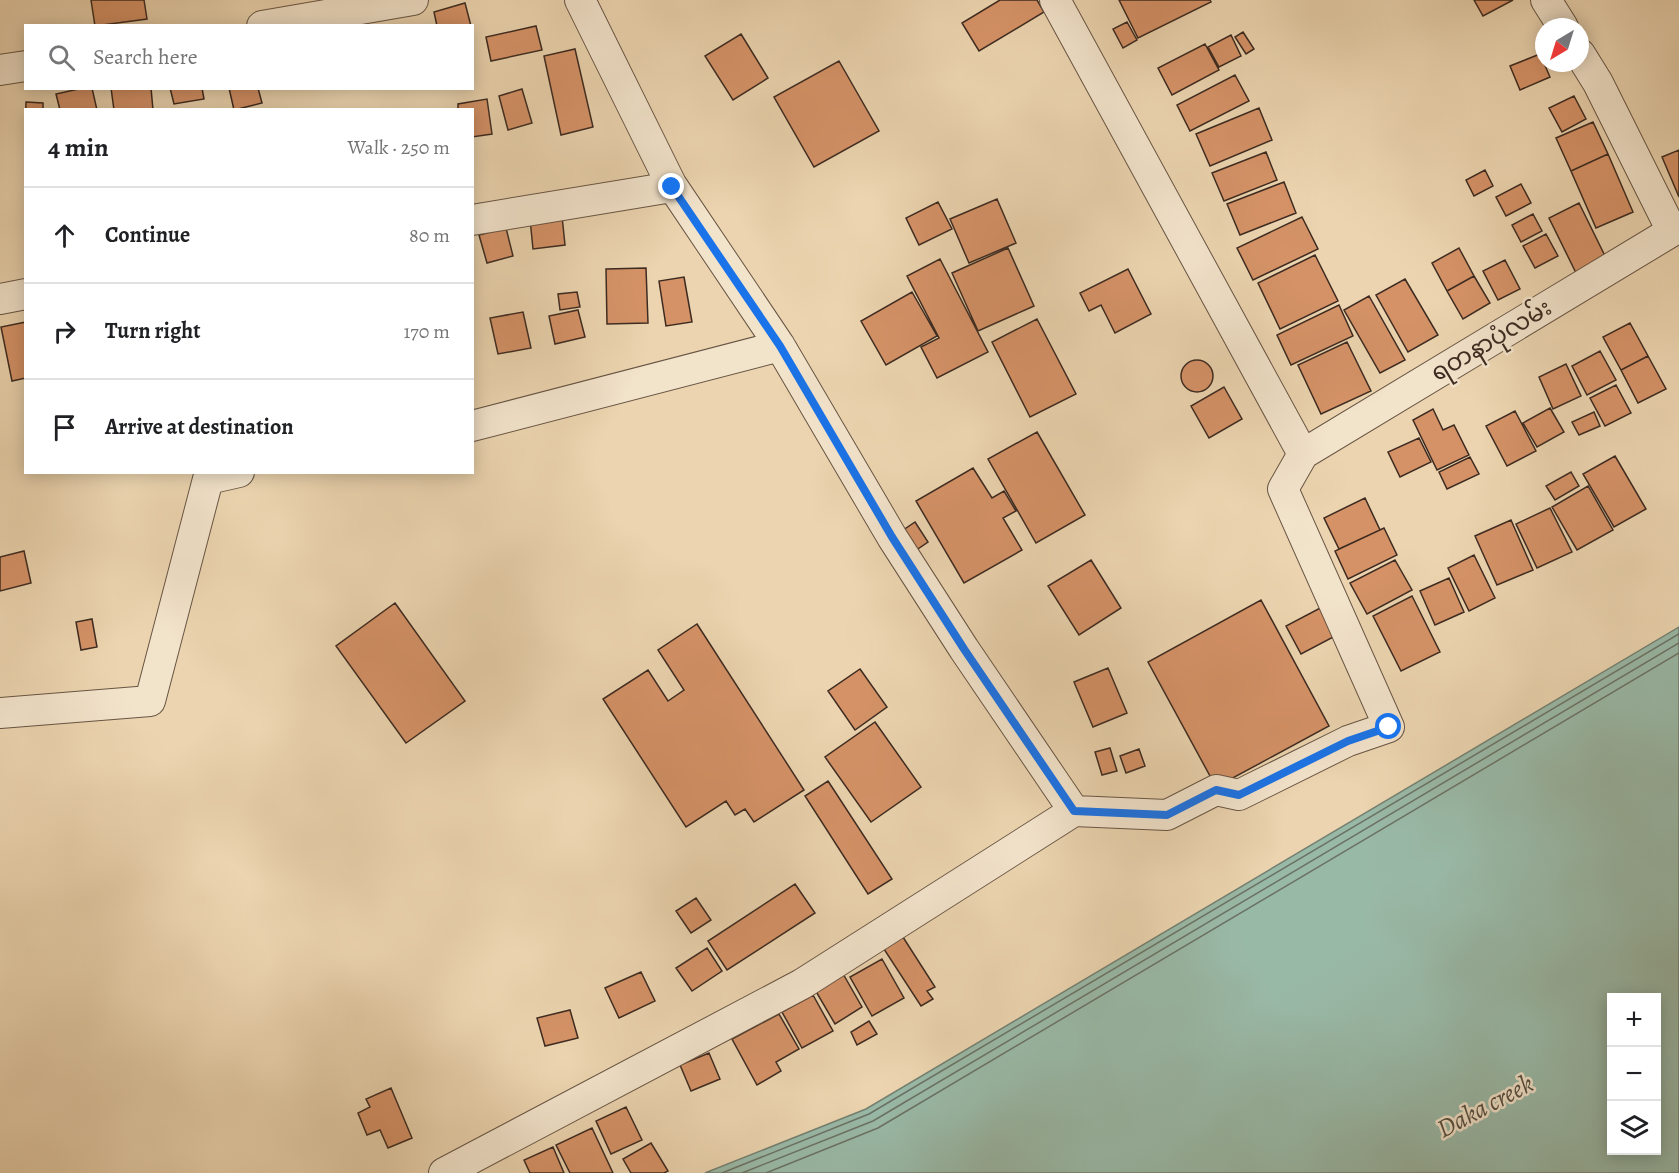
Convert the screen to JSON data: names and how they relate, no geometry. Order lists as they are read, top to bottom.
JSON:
{
  "streets": {
    "street": ["ရတနာပုံလမ်း"]
  },
  "water": ["Daka creek"],
  "north": "bottom left",
  "page": {
    "search": "Search here",
    "heading": ["4 min", "Walk · 250 m"],
    "list": [
      ["Continue", "80 m"],
      ["Turn right", "170 m"],
      "Arrive at destination"
    ],
    "map_buttons": ["+", "−"]
  }
}
